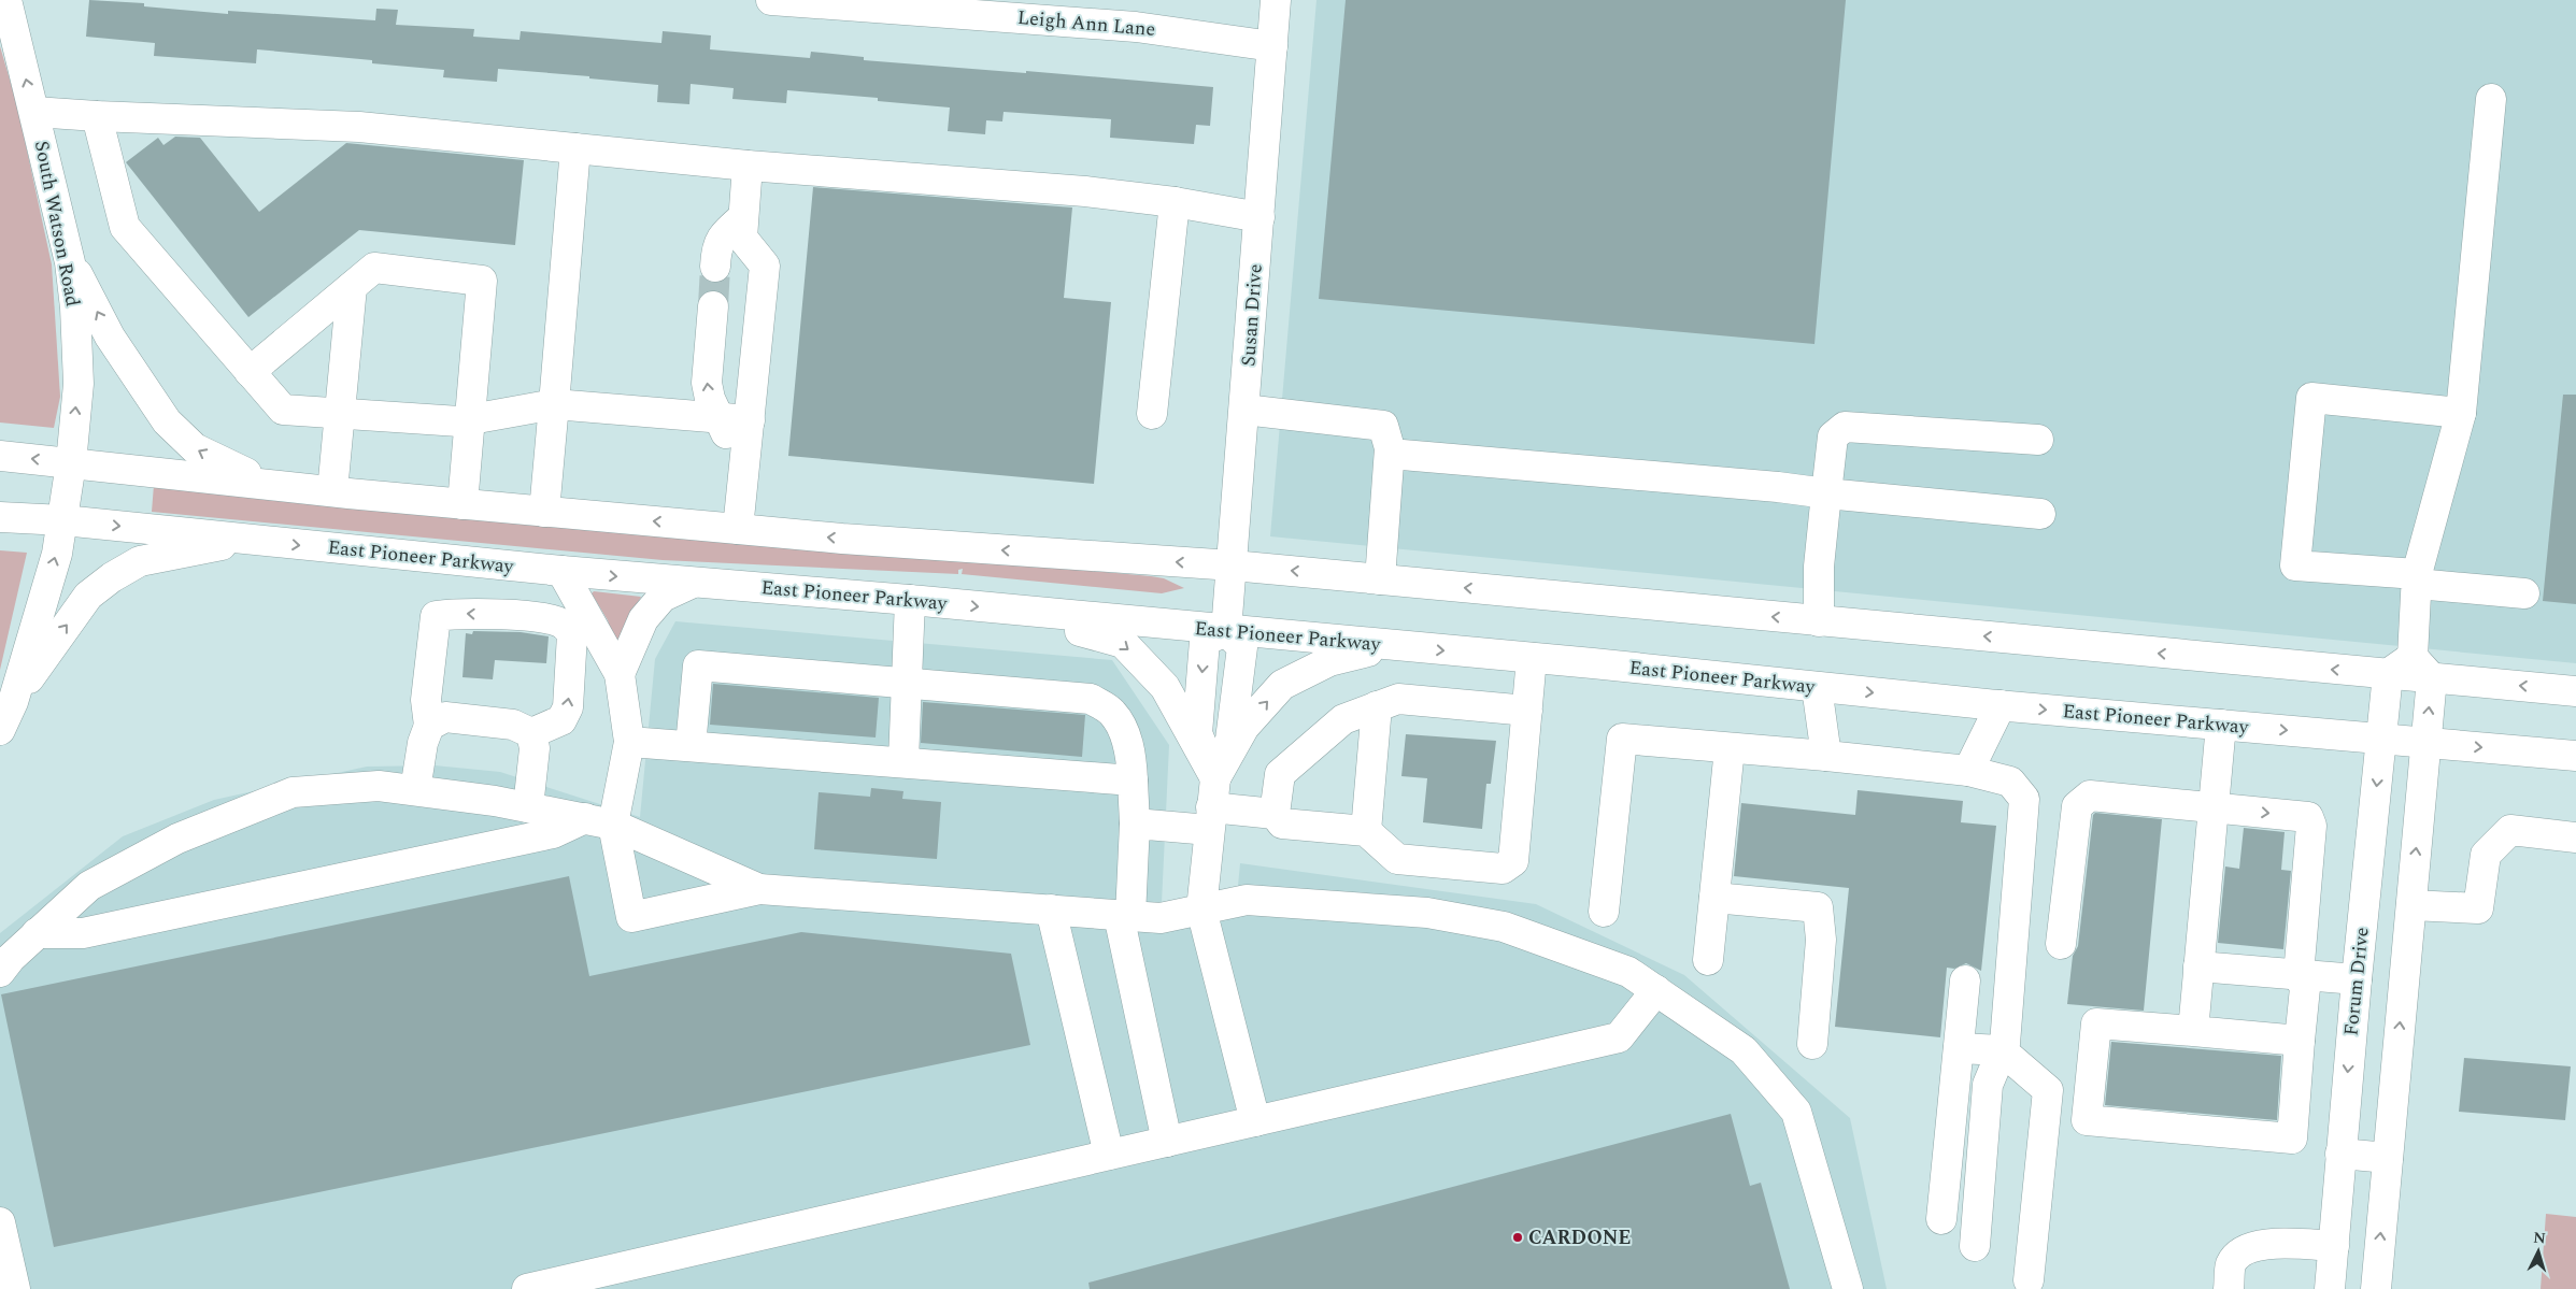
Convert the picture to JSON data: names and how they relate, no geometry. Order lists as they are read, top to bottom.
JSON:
{
  "streets": {
    "main road": [
      "Leigh Ann Lane",
      "South Watson Road",
      "Susan Drive",
      "East Pioneer Parkway",
      "Forum Drive"
    ]
  },
  "crossings": [
    ["Leigh Ann Lane", "Susan Drive"],
    ["South Watson Road", "East Pioneer Parkway"],
    ["Susan Drive", "East Pioneer Parkway"],
    ["East Pioneer Parkway", "Forum Drive"]
  ],
  "one_way": ["South Watson Road"],
  "places": ["CARDONE"],
  "north": "top"
}
